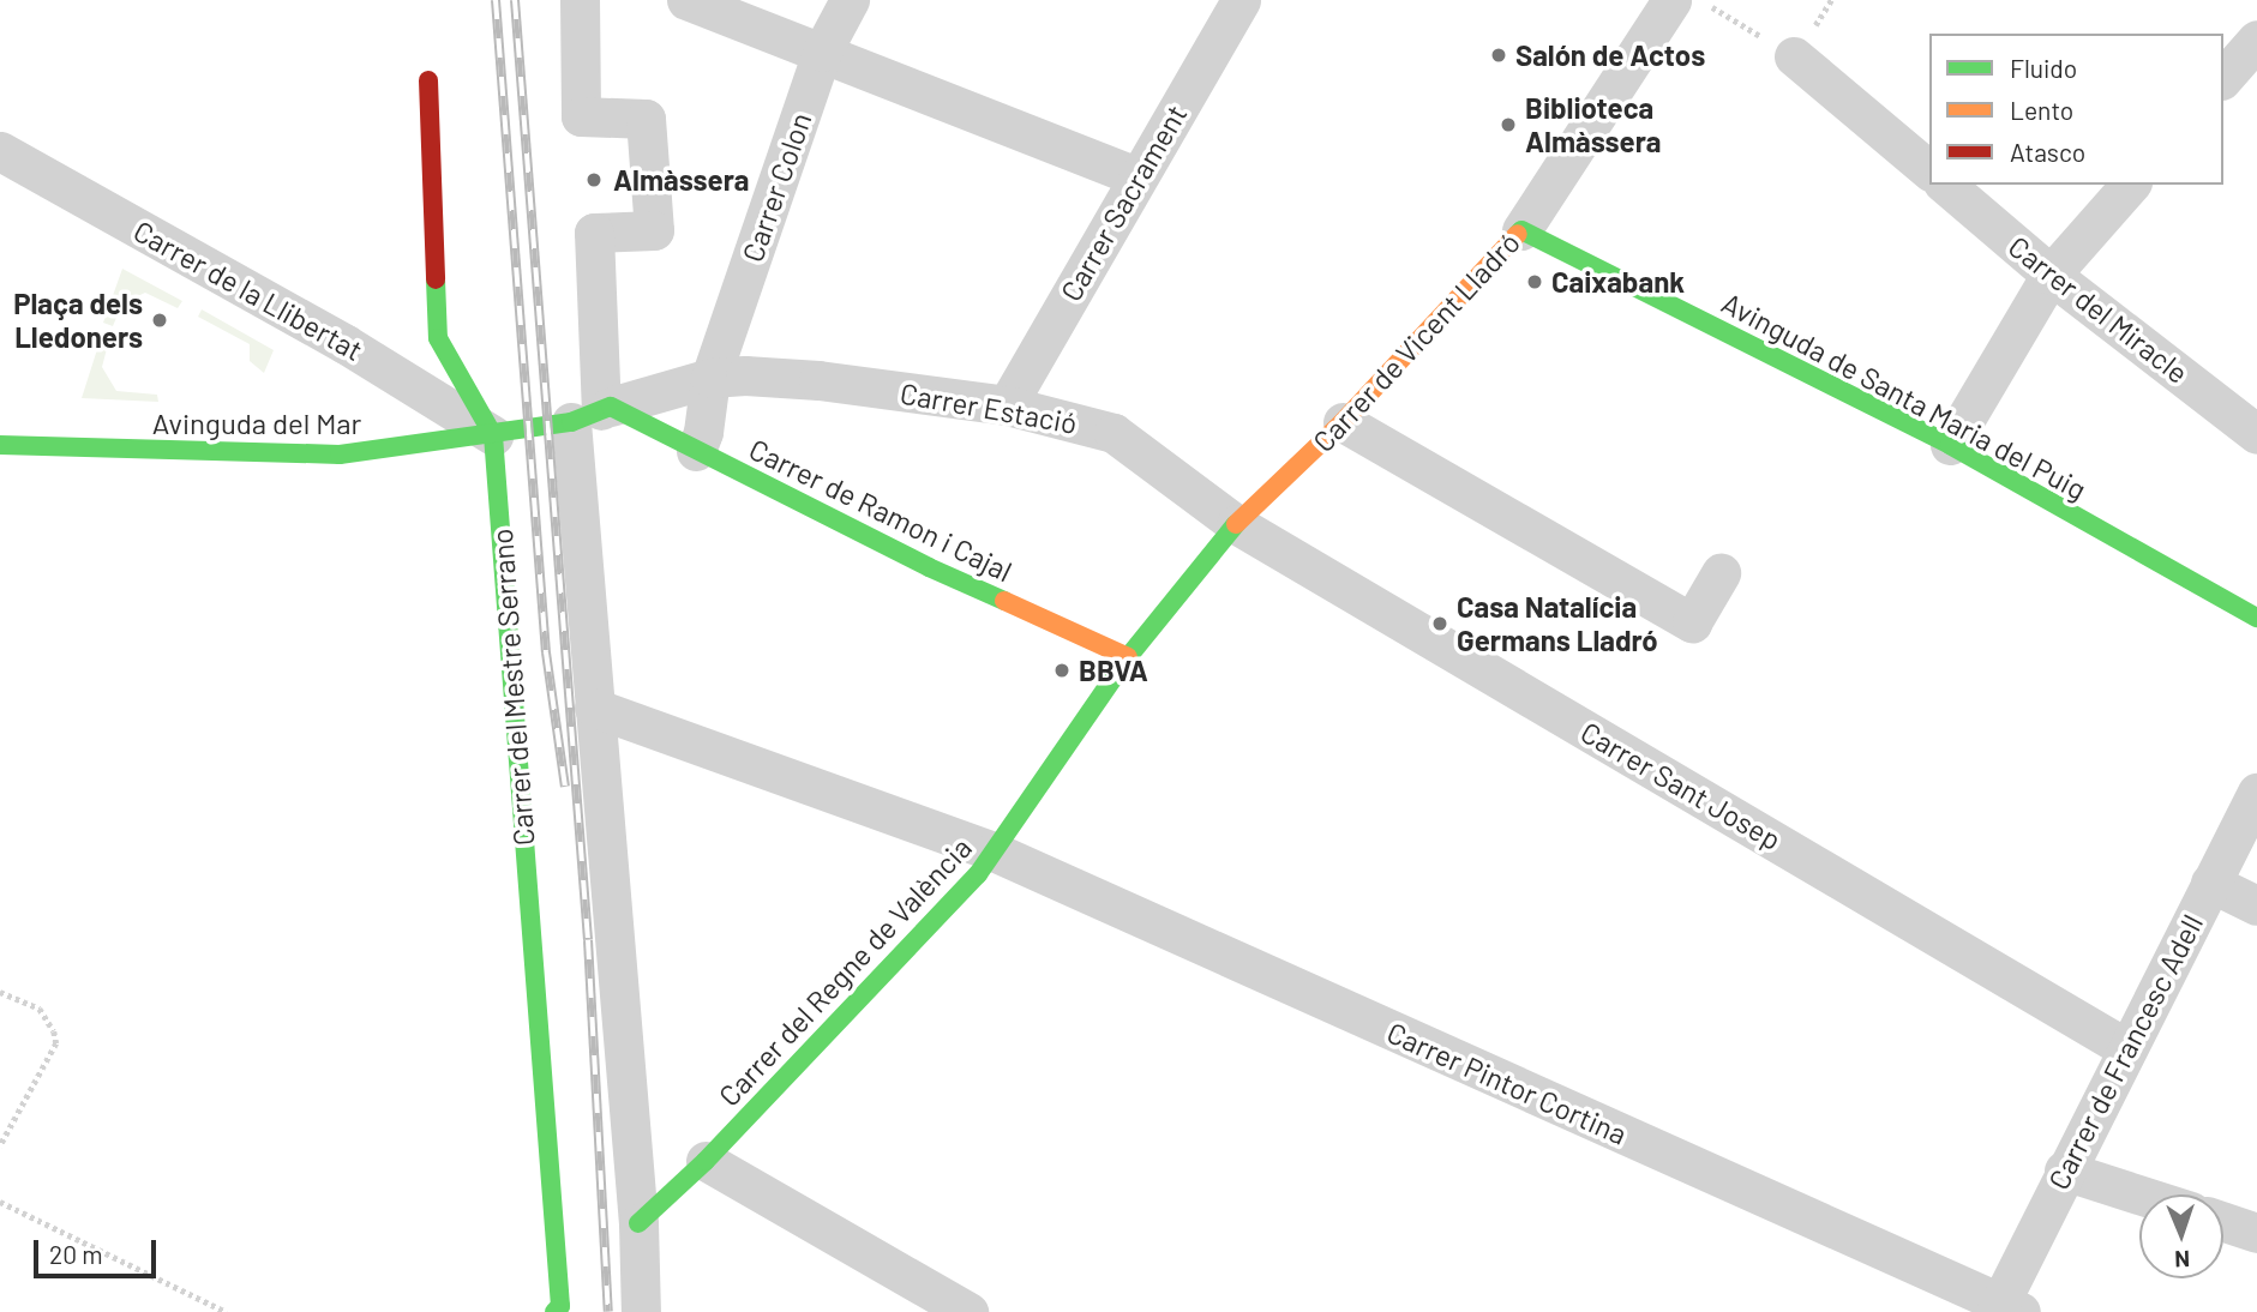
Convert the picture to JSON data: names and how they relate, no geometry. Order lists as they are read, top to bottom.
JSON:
{
  "streets": {
    "street": [
      "Carrer Colon",
      "Carrer Sacrament",
      "Carrer de la Llibertat",
      "Carrer del Miracle",
      "Carrer de Vicent Lladró",
      "Avinguda de Santa Maria del Puig",
      "Carrer Estació",
      "Avinguda del Mar",
      "Carrer de Ramon i Cajal",
      "Carrer del Mestre Serrano",
      "Carrer Sant Josep",
      "Carrer del Regne de València",
      "Carrer de Francesc Adell",
      "Carrer Pintor Cortina"
    ]
  },
  "crossings": [
    ["Carrer Colon", "Carrer Estació"],
    ["Carrer Colon", "Carrer de Ramon i Cajal"],
    ["Carrer Sacrament", "Carrer Estació"],
    ["Carrer de la Llibertat", "Avinguda del Mar"],
    ["Carrer de la Llibertat", "Carrer del Mestre Serrano"],
    ["Carrer de Vicent Lladró", "Avinguda de Santa Maria del Puig"],
    ["Carrer de Vicent Lladró", "Carrer Estació"],
    ["Carrer de Vicent Lladró", "Carrer de Ramon i Cajal"],
    ["Carrer de Vicent Lladró", "Carrer Sant Josep"],
    ["Carrer de Vicent Lladró", "Carrer del Regne de València"],
    ["Carrer Estació", "Carrer Sant Josep"],
    ["Avinguda del Mar", "Carrer de Ramon i Cajal"],
    ["Avinguda del Mar", "Carrer del Mestre Serrano"],
    ["Carrer de Ramon i Cajal", "Carrer del Regne de València"],
    ["Carrer Sant Josep", "Carrer de Francesc Adell"],
    ["Carrer del Regne de València", "Carrer Pintor Cortina"],
    ["Carrer de Francesc Adell", "Carrer Pintor Cortina"]
  ],
  "places": [
    "Salón de Actos",
    "Biblioteca Almàssera",
    "Almàssera",
    "Caixabank",
    "Plaça dels Lledoners",
    "Casa Natalícia Germans Lladró",
    "BBVA"
  ],
  "legend": ["Fluido", "Lento", "Atasco"],
  "scale_bar": "20 m",
  "north": "bottom"
}
